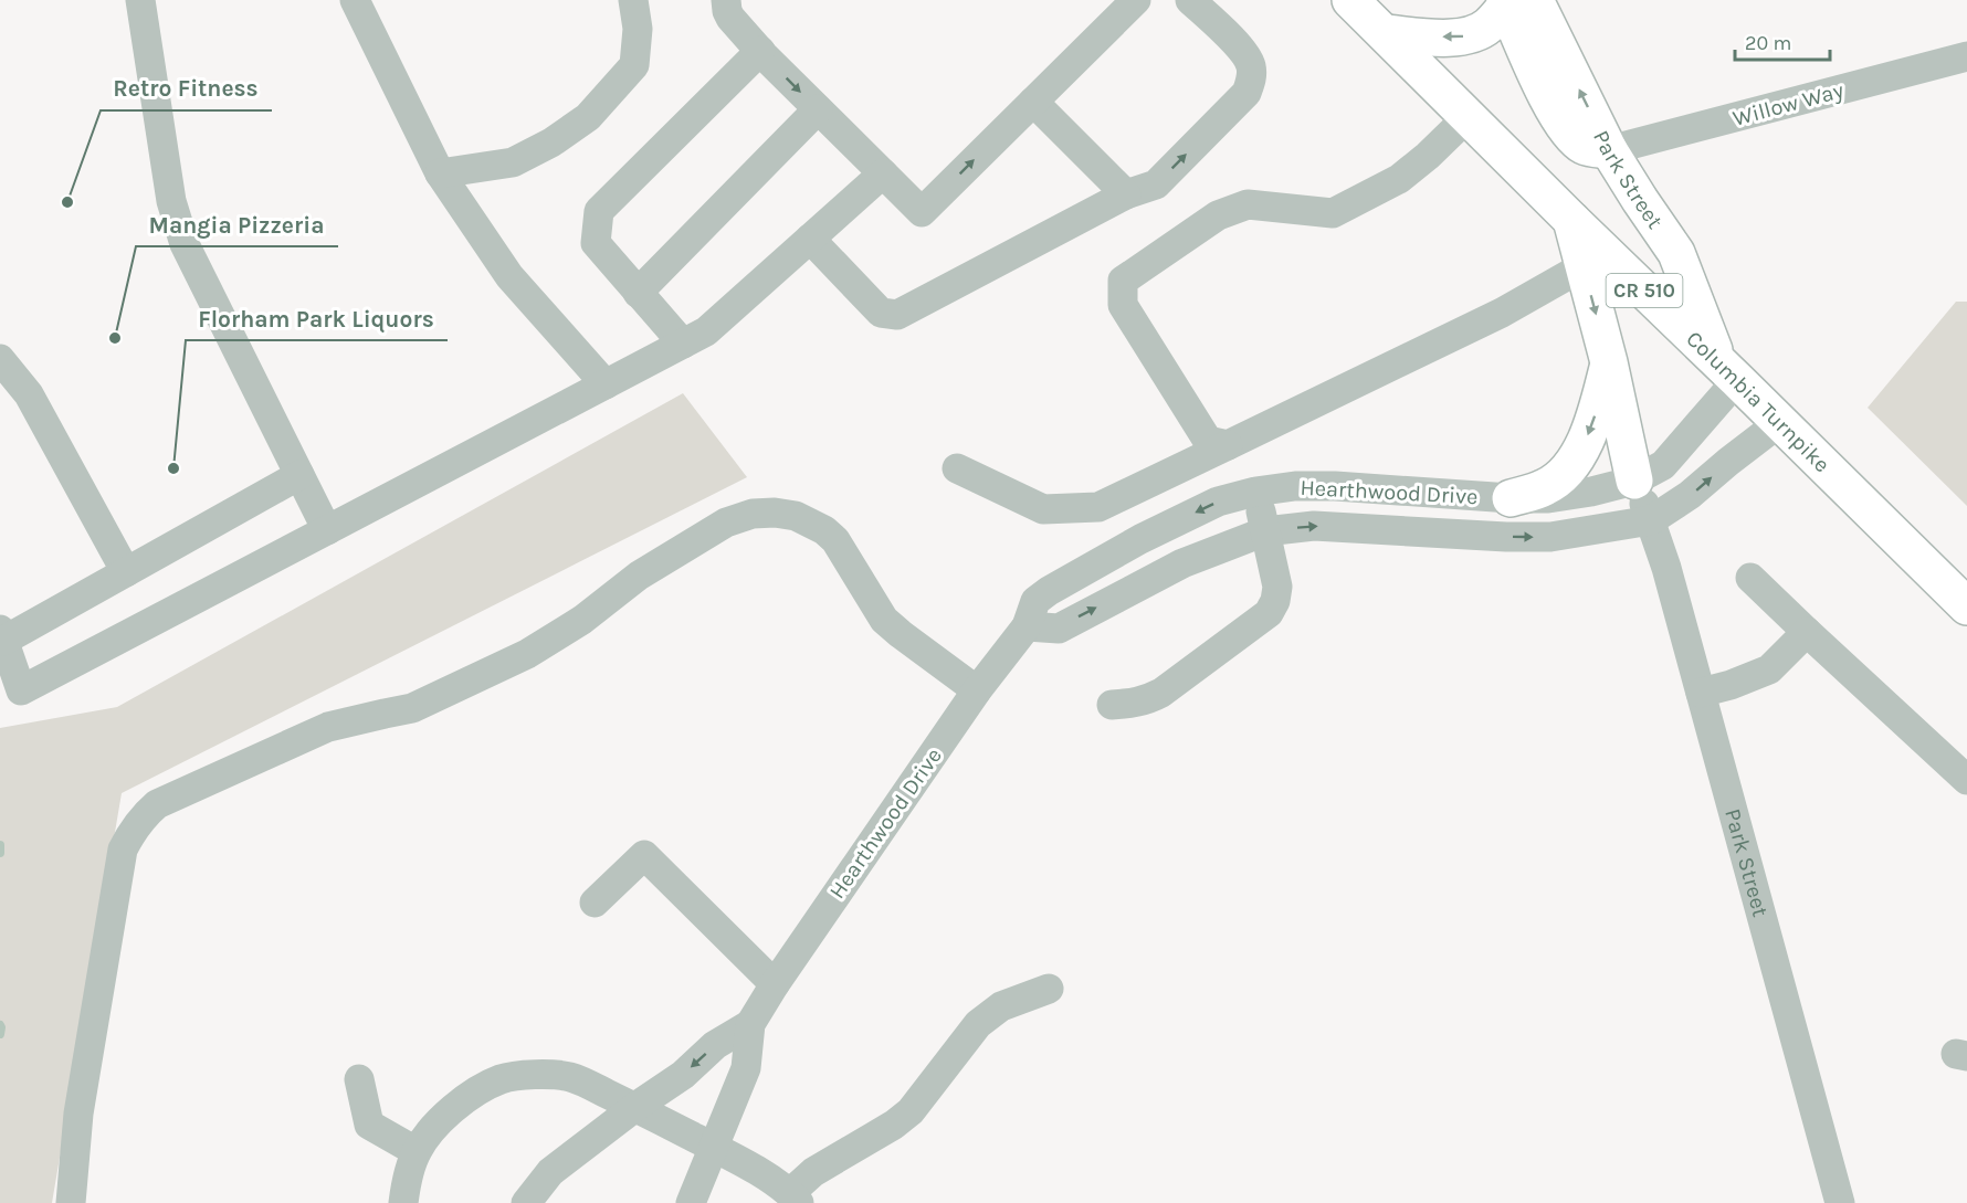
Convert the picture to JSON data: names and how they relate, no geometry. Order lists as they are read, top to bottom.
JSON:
{
  "streets": {
    "main road": ["Park Street", "CR 510", "Columbia Turnpike"],
    "street": ["Willow Way", "Hearthwood Drive"]
  },
  "crossings": [
    ["Willow Way", "Park Street"],
    ["Park Street", "Columbia Turnpike"],
    ["Park Street", "Hearthwood Drive"]
  ],
  "places": ["Retro Fitness", "Mangia Pizzeria", "Florham Park Liquors"],
  "scale_bar": "20 m"
}
